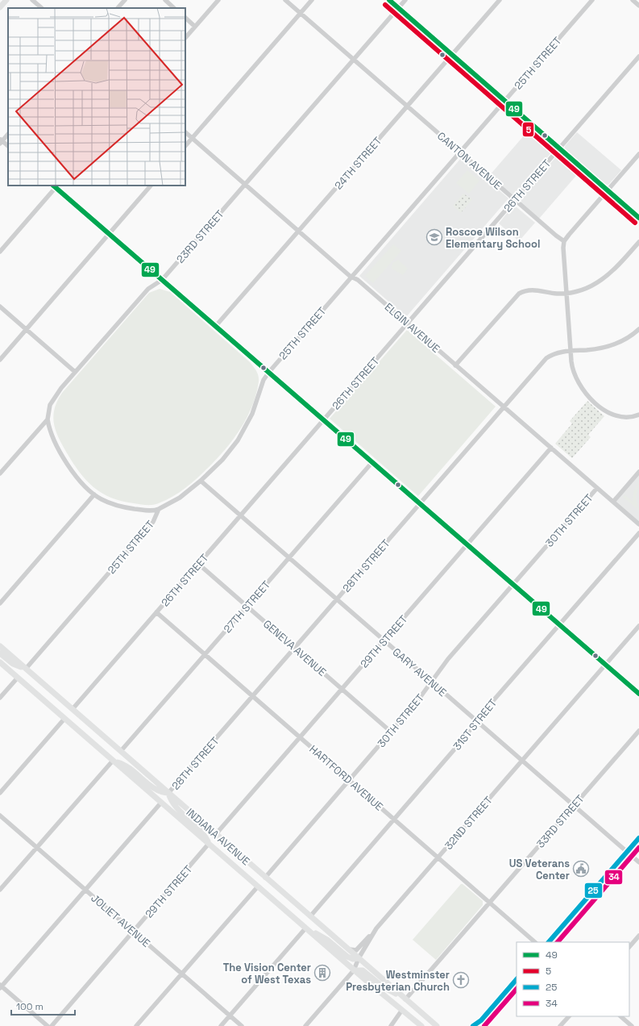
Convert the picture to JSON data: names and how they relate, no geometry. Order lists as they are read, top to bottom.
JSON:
{
  "streets": {
    "main road": ["INDIANA AVENUE"],
    "street": [
      "25TH STREET",
      "CANTON AVENUE",
      "24TH STREET",
      "26TH STREET",
      "23RD STREET",
      "ELGIN AVENUE",
      "30TH STREET",
      "28TH STREET",
      "27TH STREET",
      "29TH STREET",
      "GENEVA AVENUE",
      "GARY AVENUE",
      "31ST STREET",
      "HARTFORD AVENUE",
      "33RD STREET",
      "32ND STREET",
      "JOLIET AVENUE"
    ]
  },
  "crossings": [
    ["25TH STREET", "CANTON AVENUE"],
    ["25TH STREET", "ELGIN AVENUE"],
    ["25TH STREET", "GARY AVENUE"],
    ["25TH STREET", "INDIANA AVENUE"],
    ["CANTON AVENUE", "24TH STREET"],
    ["CANTON AVENUE", "26TH STREET"],
    ["CANTON AVENUE", "23RD STREET"],
    ["24TH STREET", "ELGIN AVENUE"],
    ["26TH STREET", "ELGIN AVENUE"],
    ["26TH STREET", "GENEVA AVENUE"],
    ["26TH STREET", "GARY AVENUE"],
    ["26TH STREET", "HARTFORD AVENUE"],
    ["26TH STREET", "INDIANA AVENUE"],
    ["23RD STREET", "ELGIN AVENUE"],
    ["ELGIN AVENUE", "30TH STREET"],
    ["ELGIN AVENUE", "28TH STREET"],
    ["ELGIN AVENUE", "29TH STREET"],
    ["30TH STREET", "GENEVA AVENUE"],
    ["30TH STREET", "GARY AVENUE"],
    ["30TH STREET", "HARTFORD AVENUE"],
    ["30TH STREET", "INDIANA AVENUE"],
    ["28TH STREET", "GENEVA AVENUE"],
    ["28TH STREET", "GARY AVENUE"],
    ["28TH STREET", "HARTFORD AVENUE"],
    ["28TH STREET", "INDIANA AVENUE"],
    ["27TH STREET", "GENEVA AVENUE"],
    ["27TH STREET", "GARY AVENUE"],
    ["27TH STREET", "HARTFORD AVENUE"],
    ["27TH STREET", "INDIANA AVENUE"],
    ["29TH STREET", "GENEVA AVENUE"],
    ["29TH STREET", "GARY AVENUE"],
    ["29TH STREET", "HARTFORD AVENUE"],
    ["29TH STREET", "INDIANA AVENUE"],
    ["29TH STREET", "JOLIET AVENUE"],
    ["GARY AVENUE", "31ST STREET"],
    ["GARY AVENUE", "33RD STREET"],
    ["GARY AVENUE", "32ND STREET"],
    ["31ST STREET", "HARTFORD AVENUE"],
    ["31ST STREET", "INDIANA AVENUE"],
    ["HARTFORD AVENUE", "33RD STREET"],
    ["HARTFORD AVENUE", "32ND STREET"],
    ["33RD STREET", "INDIANA AVENUE"],
    ["32ND STREET", "INDIANA AVENUE"]
  ],
  "places": {
    "school or university": ["Roscoe Wilson Elementary School"],
    "public building": ["US Veterans Center"],
    "building": ["The Vision Center of West Texas"],
    "church": ["Westminster Presbyterian Church"]
  },
  "lines": [
    "transit line 49",
    "transit line 5",
    "transit line 25",
    "transit line 34"
  ],
  "legend": [
    "49",
    "5",
    "25",
    "34"
  ],
  "scale_bar": "100 m"
}
